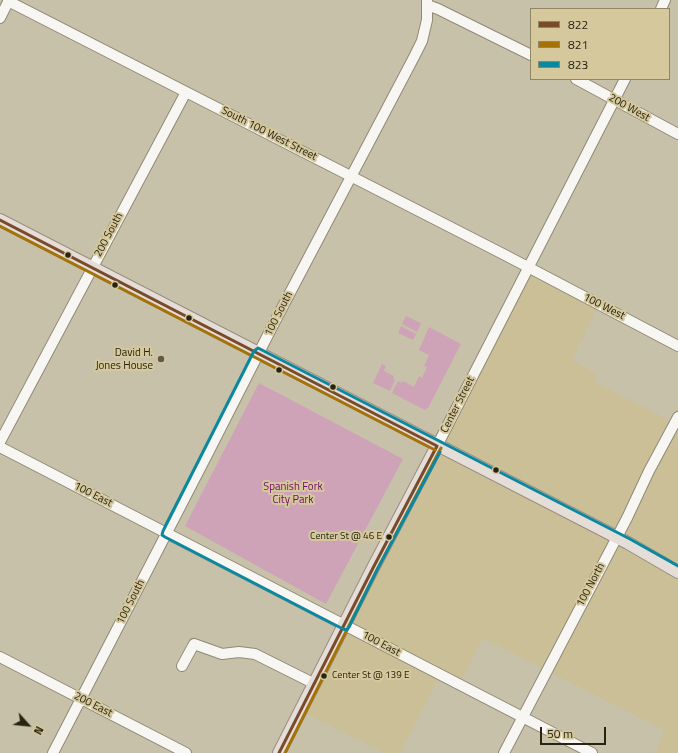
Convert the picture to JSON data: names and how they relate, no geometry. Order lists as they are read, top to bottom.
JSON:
{
  "streets": {
    "main road": ["Center Street"],
    "street": [
      "200 West",
      "South 100 West Street",
      "200 South",
      "100 West",
      "100 South",
      "100 East",
      "100 North",
      "200 East"
    ]
  },
  "crossings": [
    ["200 West", "Center Street"],
    ["South 100 West Street", "200 South"],
    ["South 100 West Street", "100 West"],
    ["South 100 West Street", "100 South"],
    ["South 100 West Street", "Center Street"],
    ["100 West", "Center Street"],
    ["100 South", "100 East"],
    ["100 South", "200 East"],
    ["Center Street", "100 East"],
    ["100 East", "100 North"]
  ],
  "parks": ["Spanish Fork City Park"],
  "places": ["David H. Jones House", "Center St @ 46 E", "Center St @ 139 E"],
  "lines": ["transit line 822", "transit line 821", "transit line 823"],
  "legend": ["822", "821", "823"],
  "scale_bar": "50 m",
  "north": "bottom right"
}
